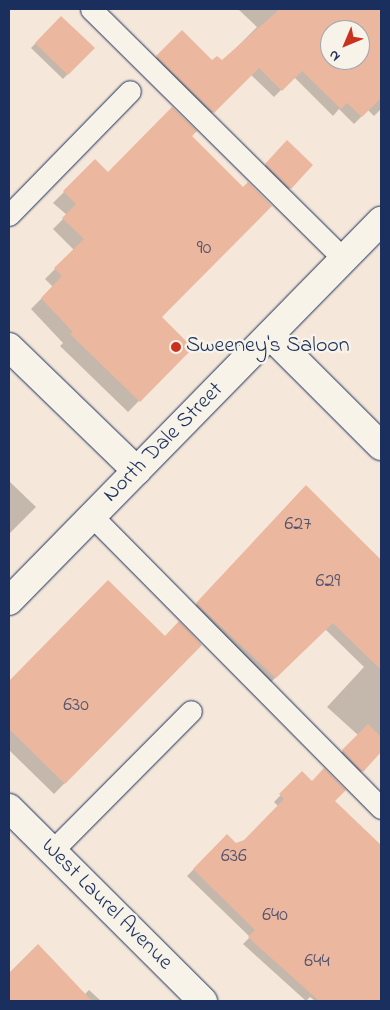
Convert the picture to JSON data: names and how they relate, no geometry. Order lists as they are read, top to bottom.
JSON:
{
  "streets": {
    "street": ["North Dale Street", "West Laurel Avenue"]
  },
  "places": ["Sweeney's Saloon"],
  "house_numbers": [
    "90",
    "627",
    "629",
    "630",
    "636",
    "640",
    "644"
  ],
  "north": "bottom left"
}
